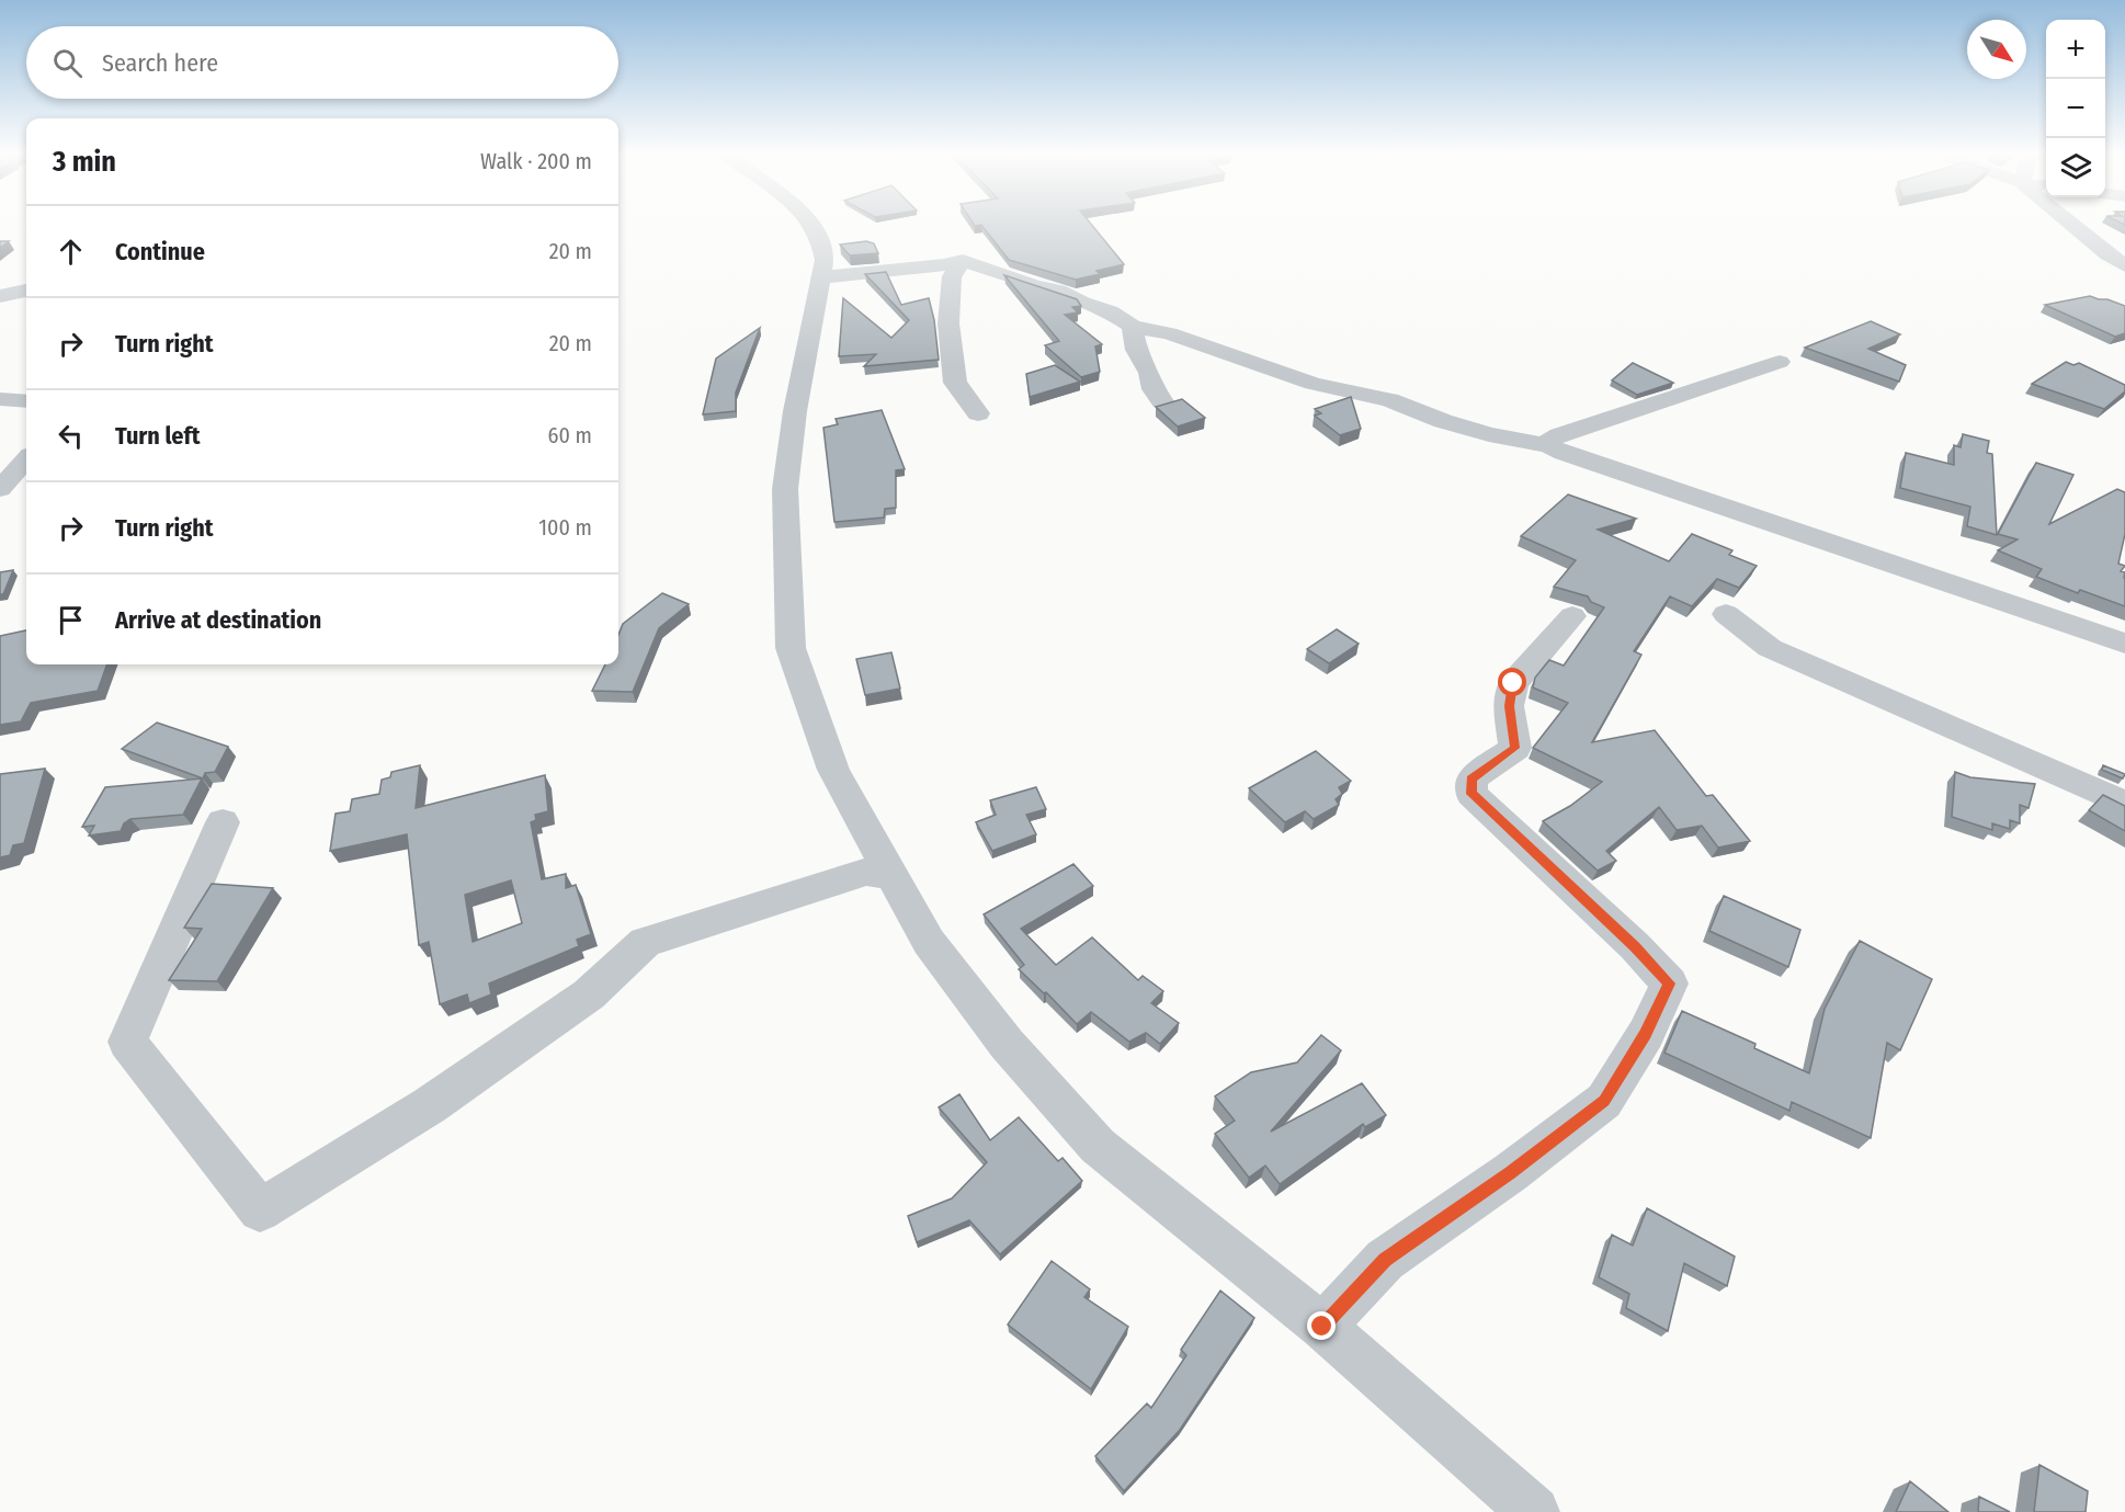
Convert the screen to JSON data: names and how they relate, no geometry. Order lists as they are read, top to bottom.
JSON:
{
  "north": "bottom right",
  "page": {
    "map_buttons": ["+", "−"],
    "search": "Search here",
    "heading": ["3 min", "Walk · 200 m"],
    "list": [
      ["Continue", "20 m"],
      ["Turn right", "20 m"],
      ["Turn left", "60 m"],
      ["Turn right", "100 m"],
      "Arrive at destination"
    ]
  }
}
